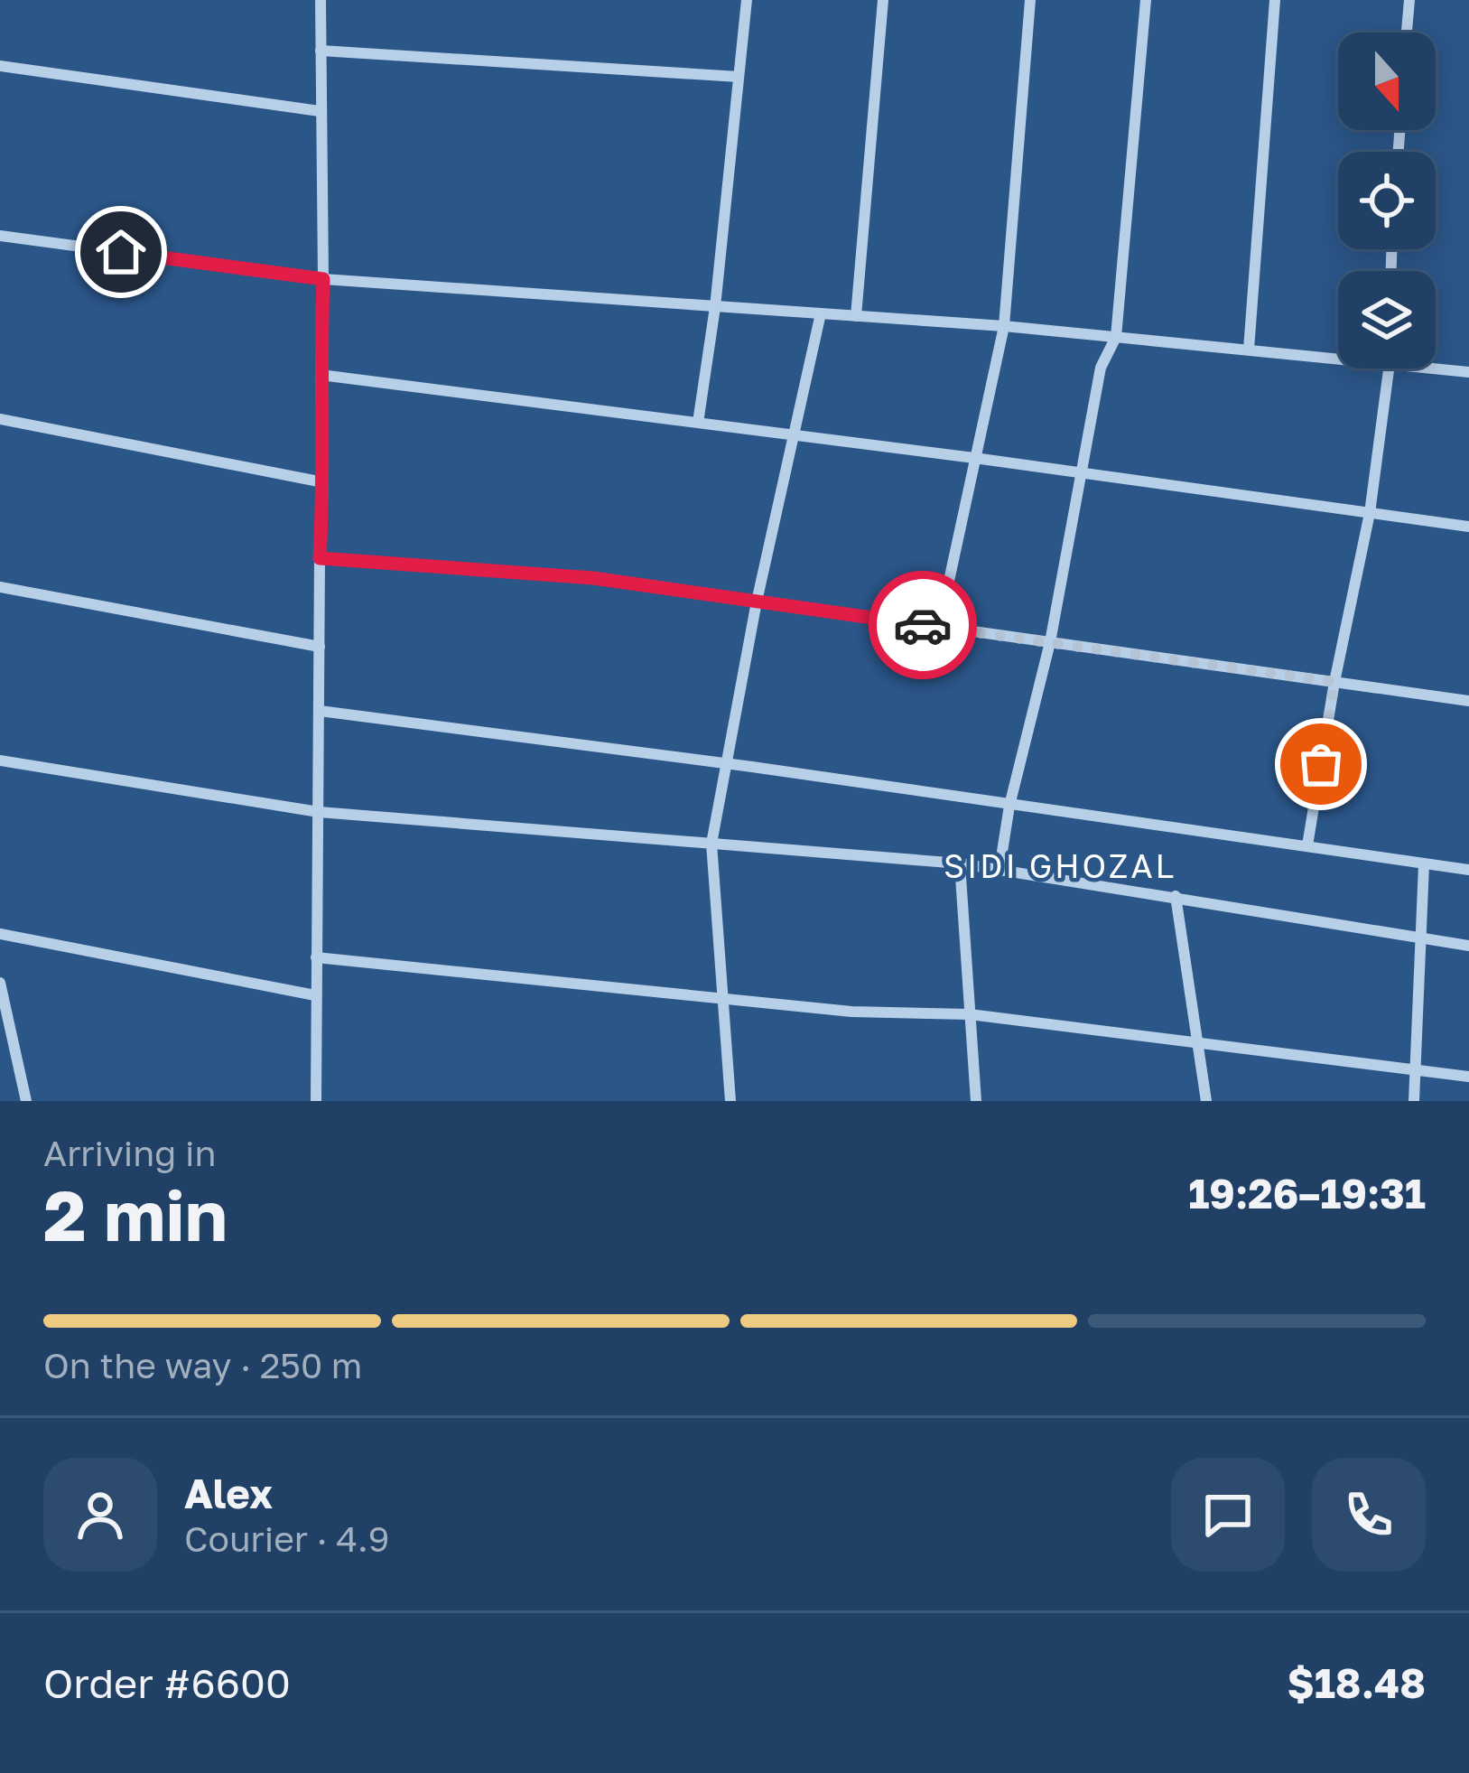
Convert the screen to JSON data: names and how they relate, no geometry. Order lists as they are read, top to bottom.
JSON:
{
  "districts": ["SIDI GHOZAL"],
  "north": "bottom",
  "page": {
    "heading": ["2 min", "Arriving in", "19:26–19:31"],
    "panel": [
      "Alex",
      "Courier · 4.9",
      "Order #6600",
      "$18.48"
    ],
    "bar": "On the way · 250 m"
  }
}
